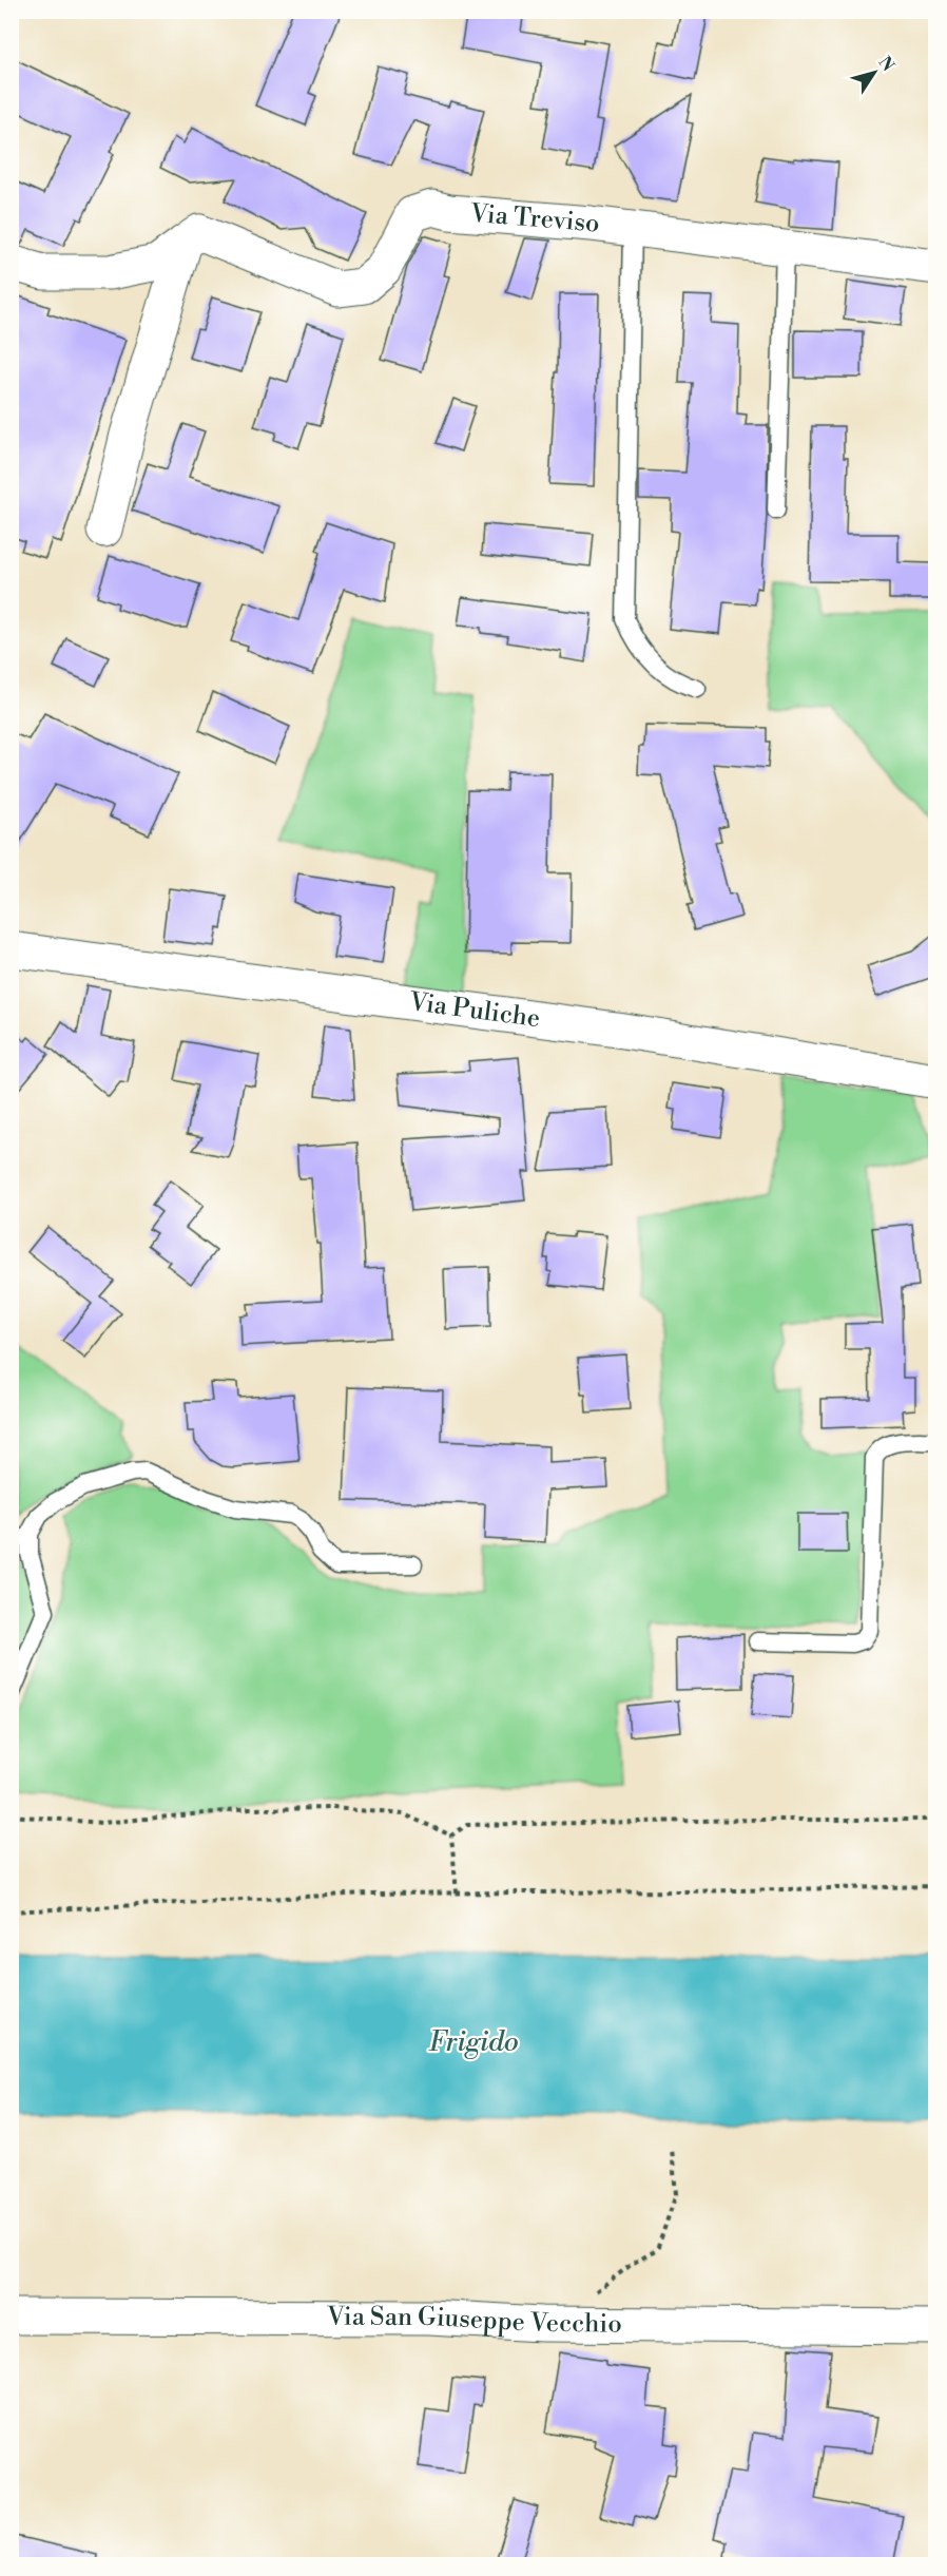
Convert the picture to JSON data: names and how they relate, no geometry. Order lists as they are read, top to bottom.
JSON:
{
  "streets": {
    "street": ["Via Treviso", "Via Puliche", "Via San Giuseppe Vecchio"]
  },
  "water": ["Frigido"],
  "north": "top right"
}
